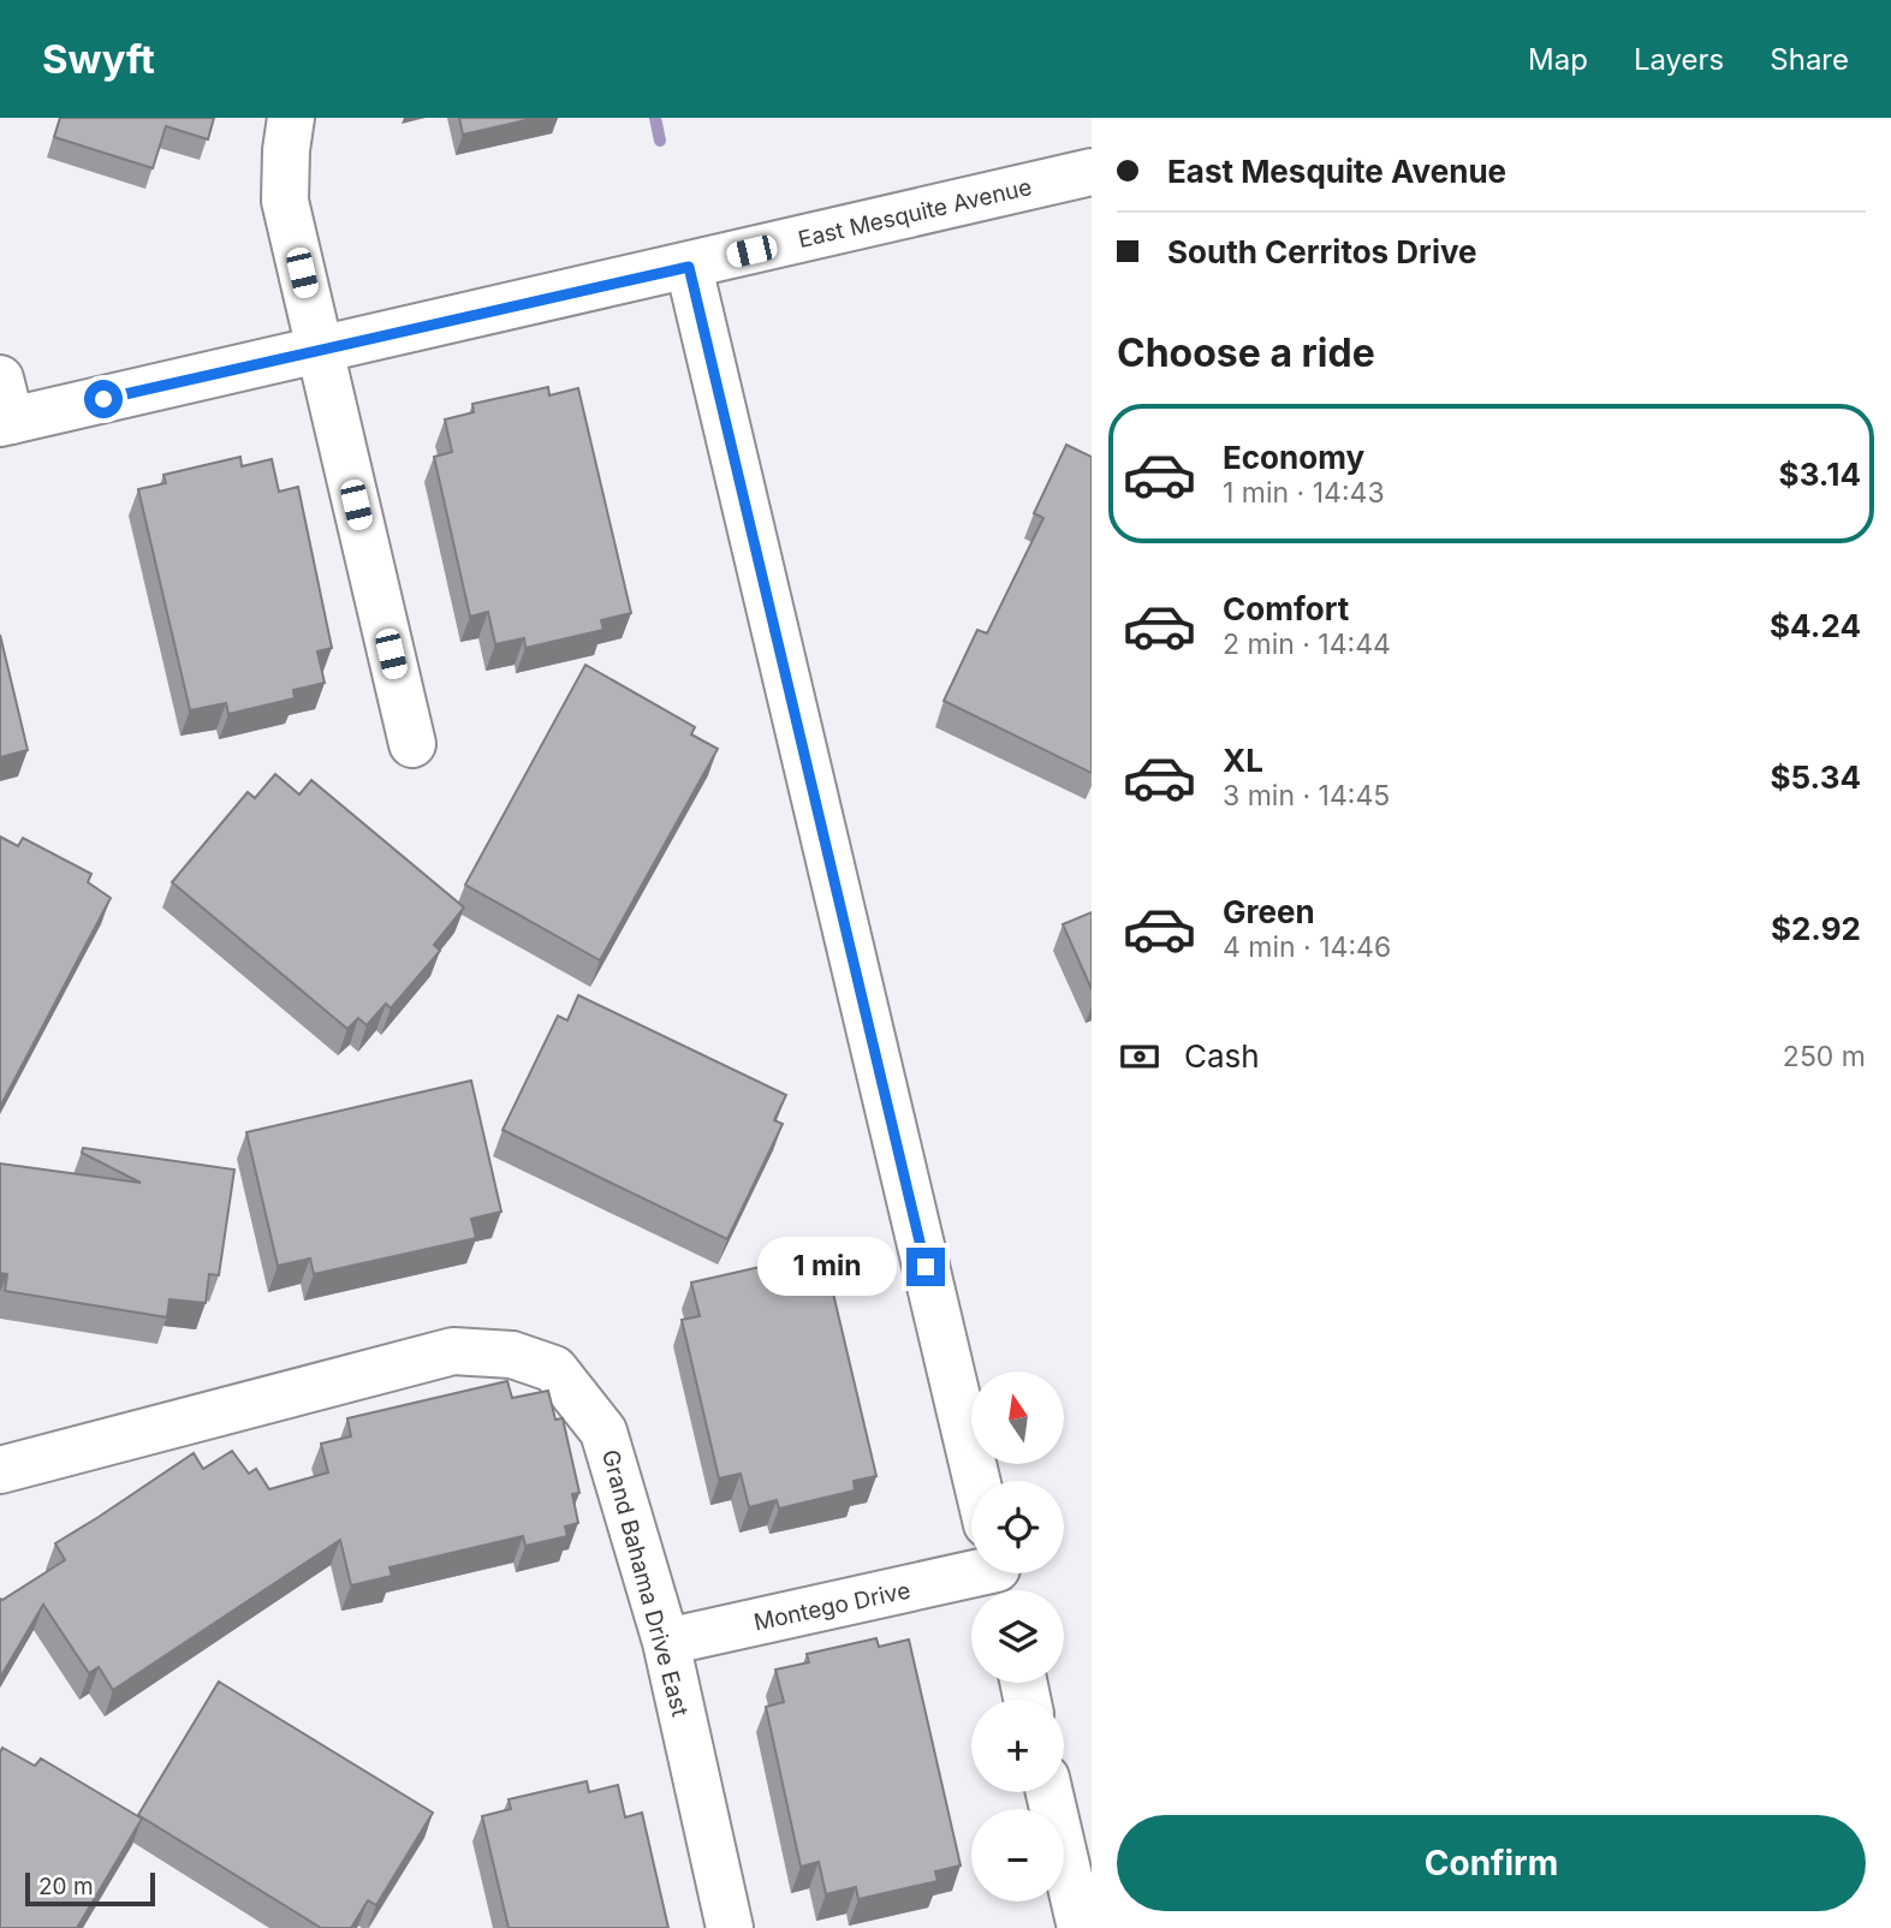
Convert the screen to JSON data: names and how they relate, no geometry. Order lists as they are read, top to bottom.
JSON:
{
  "streets": {
    "street": ["East Mesquite Avenue", "Grand Bahama Drive East", "Montego Drive"]
  },
  "crossings": [
    ["Grand Bahama Drive East", "Montego Drive"]
  ],
  "scale_bar": "20 m",
  "north": "top",
  "page": {
    "header": "Swyft",
    "nav": ["Map", "Layers", "Share"],
    "banner": ["East Mesquite Avenue", "South Cerritos Drive"],
    "heading": "Choose a ride",
    "list": [
      {
        "name": "Economy",
        "note": "1 min · 14:43",
        "value": "$3.14"
      },
      {
        "name": "Comfort",
        "note": "2 min · 14:44",
        "value": "$4.24"
      },
      {
        "name": "XL",
        "note": "3 min · 14:45",
        "value": "$5.34"
      },
      {
        "name": "Green",
        "note": "4 min · 14:46",
        "value": "$2.92"
      }
    ],
    "pay": ["Cash", "250 m"],
    "bubble": "1 min",
    "map_buttons": ["+", "−"],
    "buttons": "Confirm",
    "scale": "20 m"
  }
}
